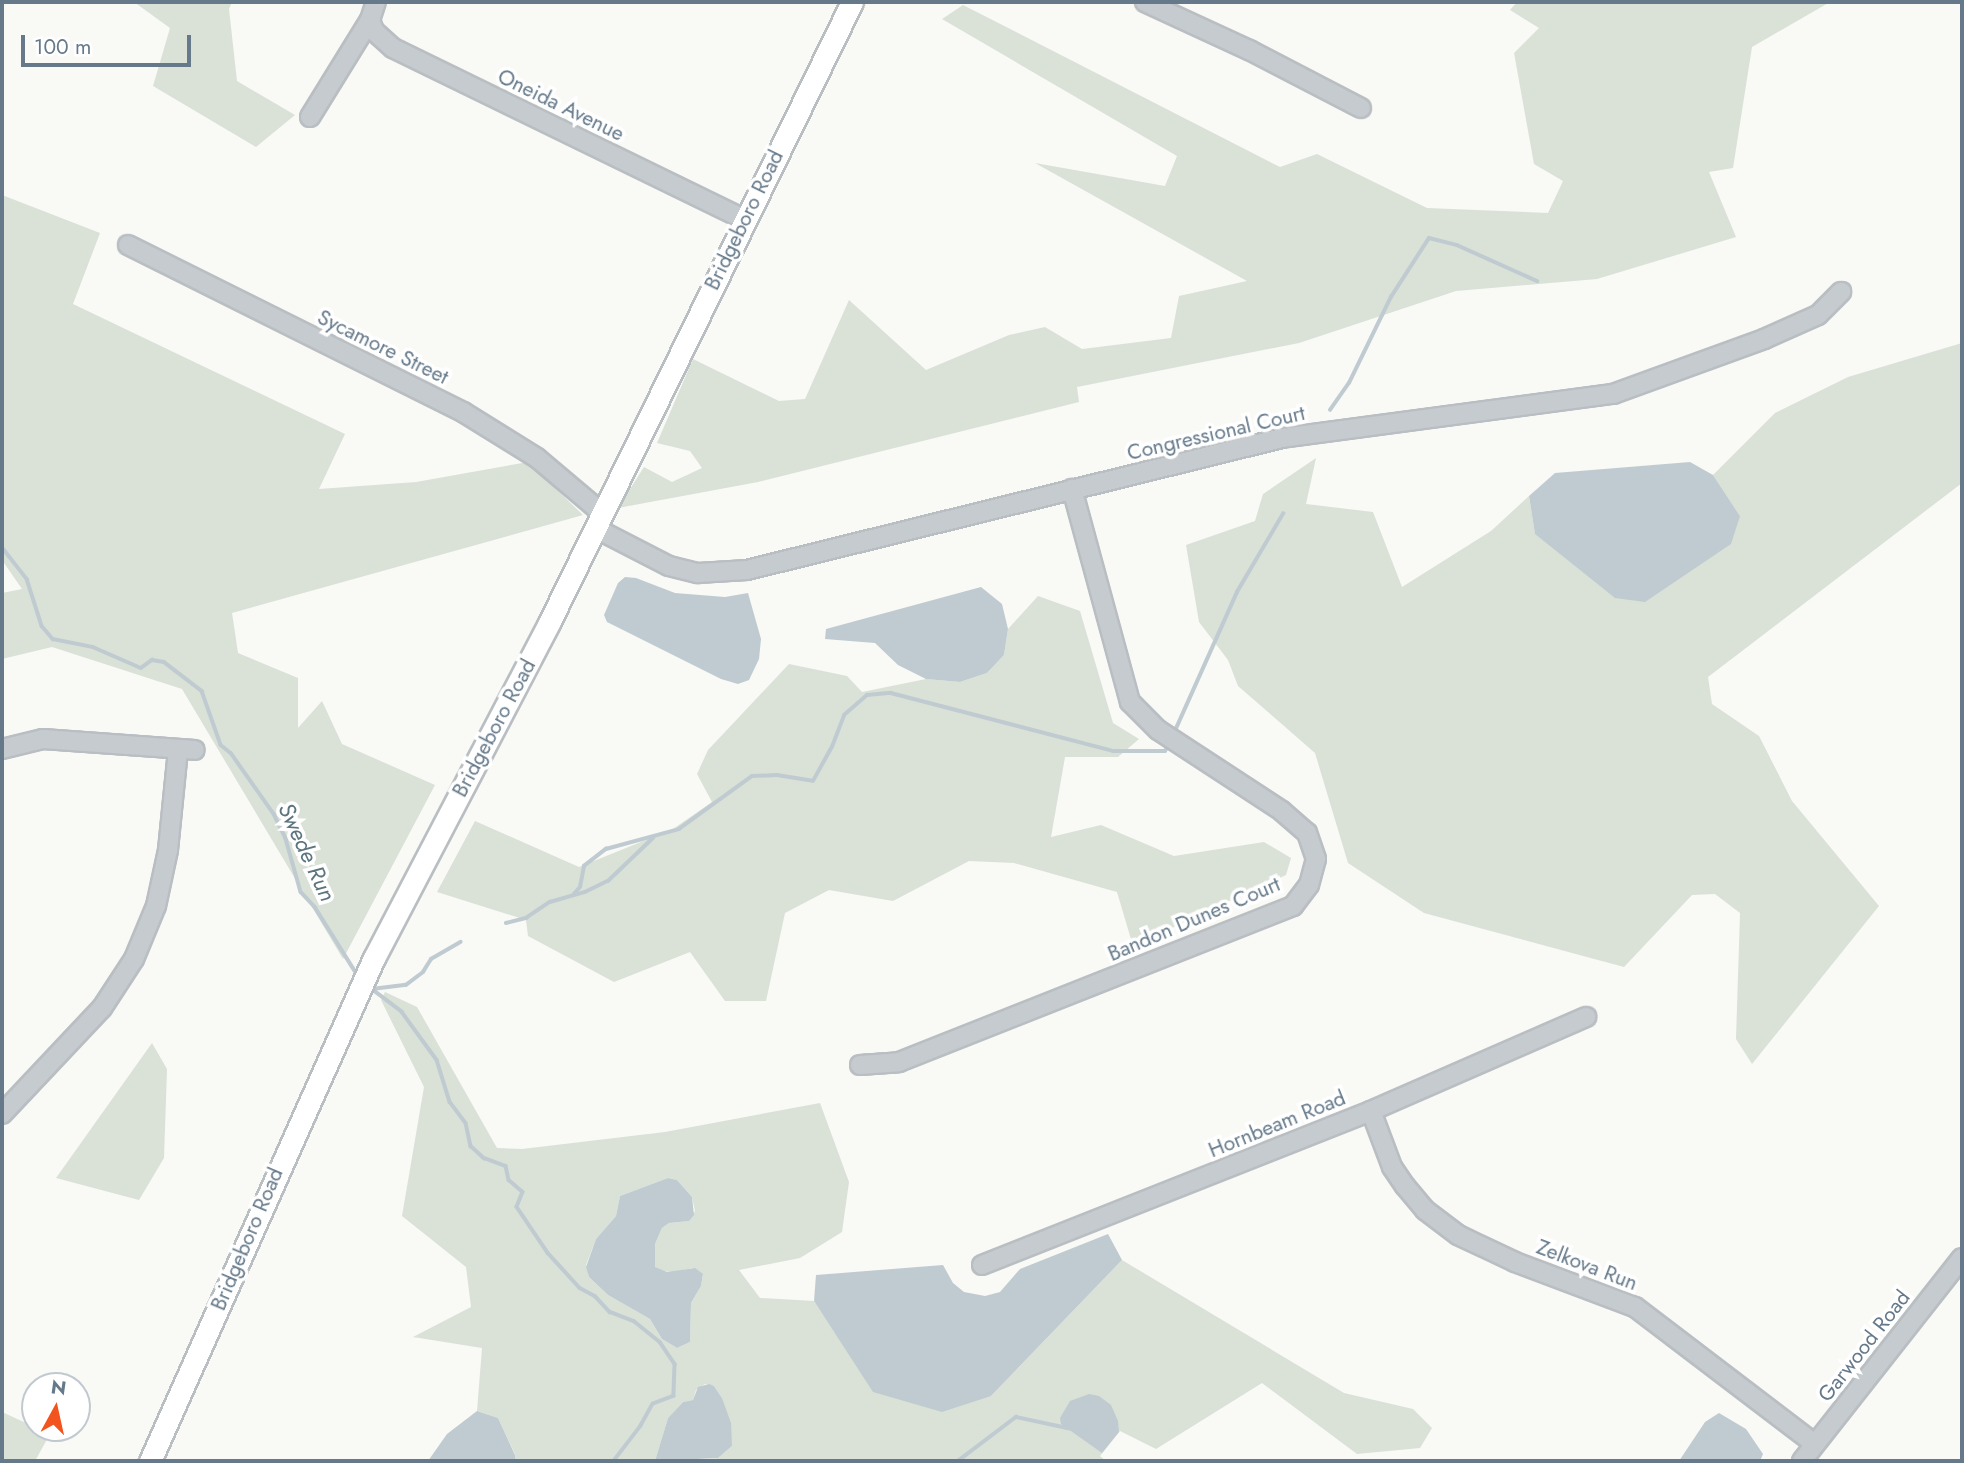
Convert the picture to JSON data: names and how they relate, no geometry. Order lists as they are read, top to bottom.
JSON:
{
  "streets": {
    "main road": ["Bridgeboro Road"],
    "street": [
      "Oneida Avenue",
      "Sycamore Street",
      "Congressional Court",
      "Bandon Dunes Court",
      "Hornbeam Road",
      "Zelkova Run",
      "Garwood Road"
    ]
  },
  "crossings": [
    ["Oneida Avenue", "Bridgeboro Road"],
    ["Bridgeboro Road", "Sycamore Street"],
    ["Bridgeboro Road", "Congressional Court"],
    ["Sycamore Street", "Congressional Court"],
    ["Congressional Court", "Bandon Dunes Court"],
    ["Hornbeam Road", "Zelkova Run"],
    ["Zelkova Run", "Garwood Road"]
  ],
  "water": ["Swede Run"],
  "scale_bar": "100 m",
  "north": "top"
}
